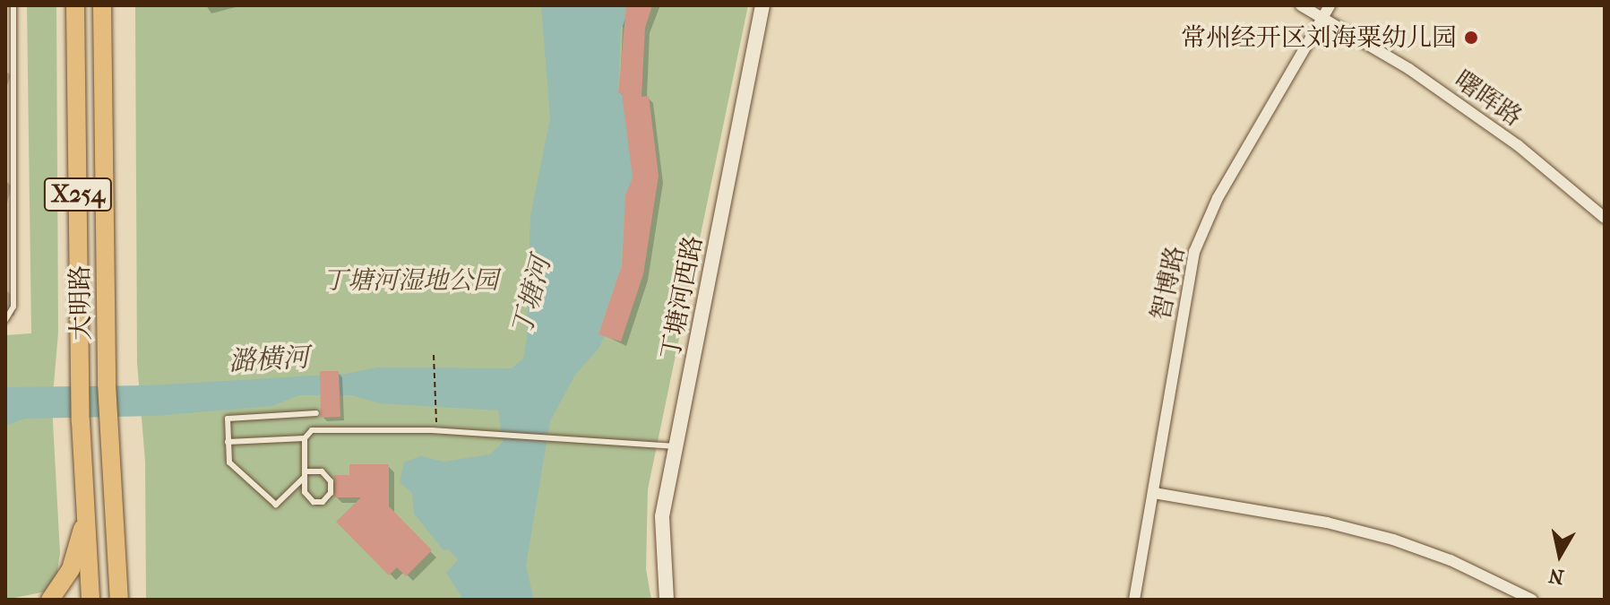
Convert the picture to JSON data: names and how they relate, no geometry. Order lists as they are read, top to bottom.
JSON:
{
  "streets": {
    "main road": ["X254", "大明路"],
    "street": ["曙晖路", "智博路", "丁塘河西路"]
  },
  "crossings": [
    ["曙晖路", "智博路"]
  ],
  "water": ["丁塘河", "潞横河"],
  "parks": ["丁塘河湿地公园"],
  "places": ["常州经开区刘海粟幼儿园"],
  "north": "bottom"
}
